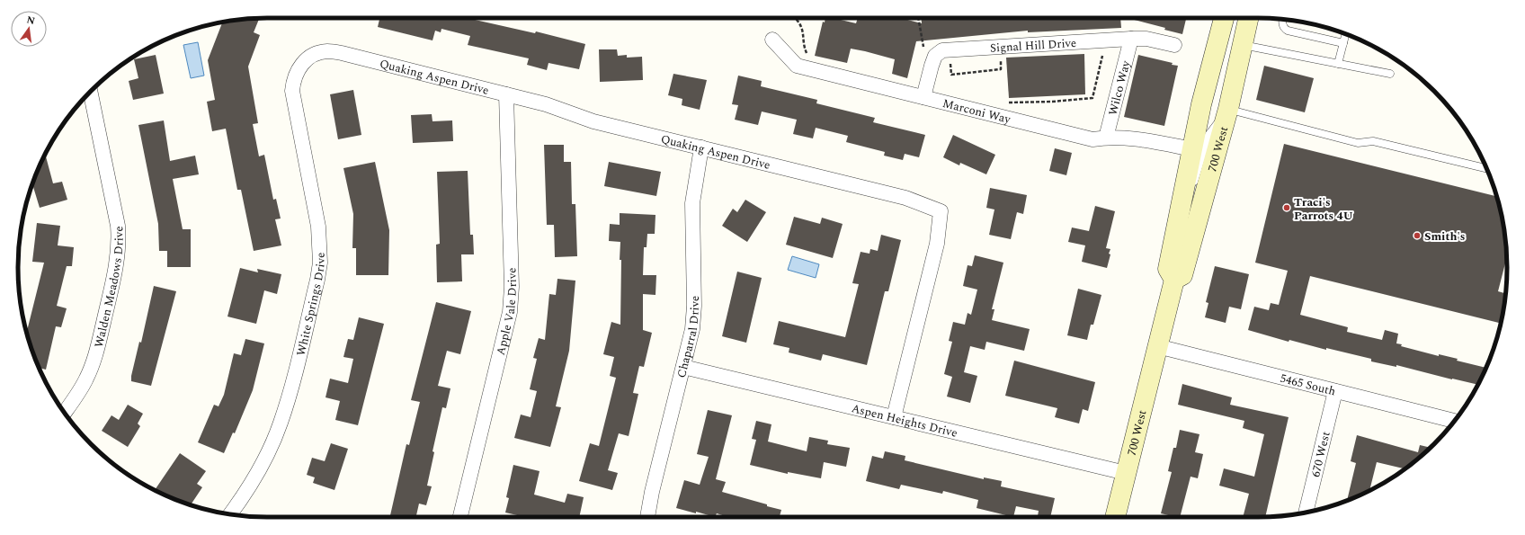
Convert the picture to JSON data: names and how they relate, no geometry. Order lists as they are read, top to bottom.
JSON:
{
  "streets": {
    "main road": ["700 West"],
    "street": [
      "Signal Hill Drive",
      "Quaking Aspen Drive",
      "Wilco Way",
      "Marconi Way",
      "Walden Meadows Drive",
      "White Springs Drive",
      "Apple Vale Drive",
      "Chaparral Drive",
      "5465 South",
      "Aspen Heights Drive",
      "670 West"
    ]
  },
  "crossings": [
    ["Signal Hill Drive", "Wilco Way"],
    ["Signal Hill Drive", "Marconi Way"],
    ["Quaking Aspen Drive", "White Springs Drive"],
    ["Quaking Aspen Drive", "Apple Vale Drive"],
    ["Quaking Aspen Drive", "Chaparral Drive"],
    ["Quaking Aspen Drive", "Aspen Heights Drive"],
    ["Wilco Way", "Marconi Way"],
    ["Marconi Way", "700 West"],
    ["700 West", "5465 South"],
    ["700 West", "Aspen Heights Drive"],
    ["Chaparral Drive", "Aspen Heights Drive"],
    ["5465 South", "670 West"]
  ],
  "places": ["Traci's Parrots 4U", "Smith's"],
  "north": "top"
}
